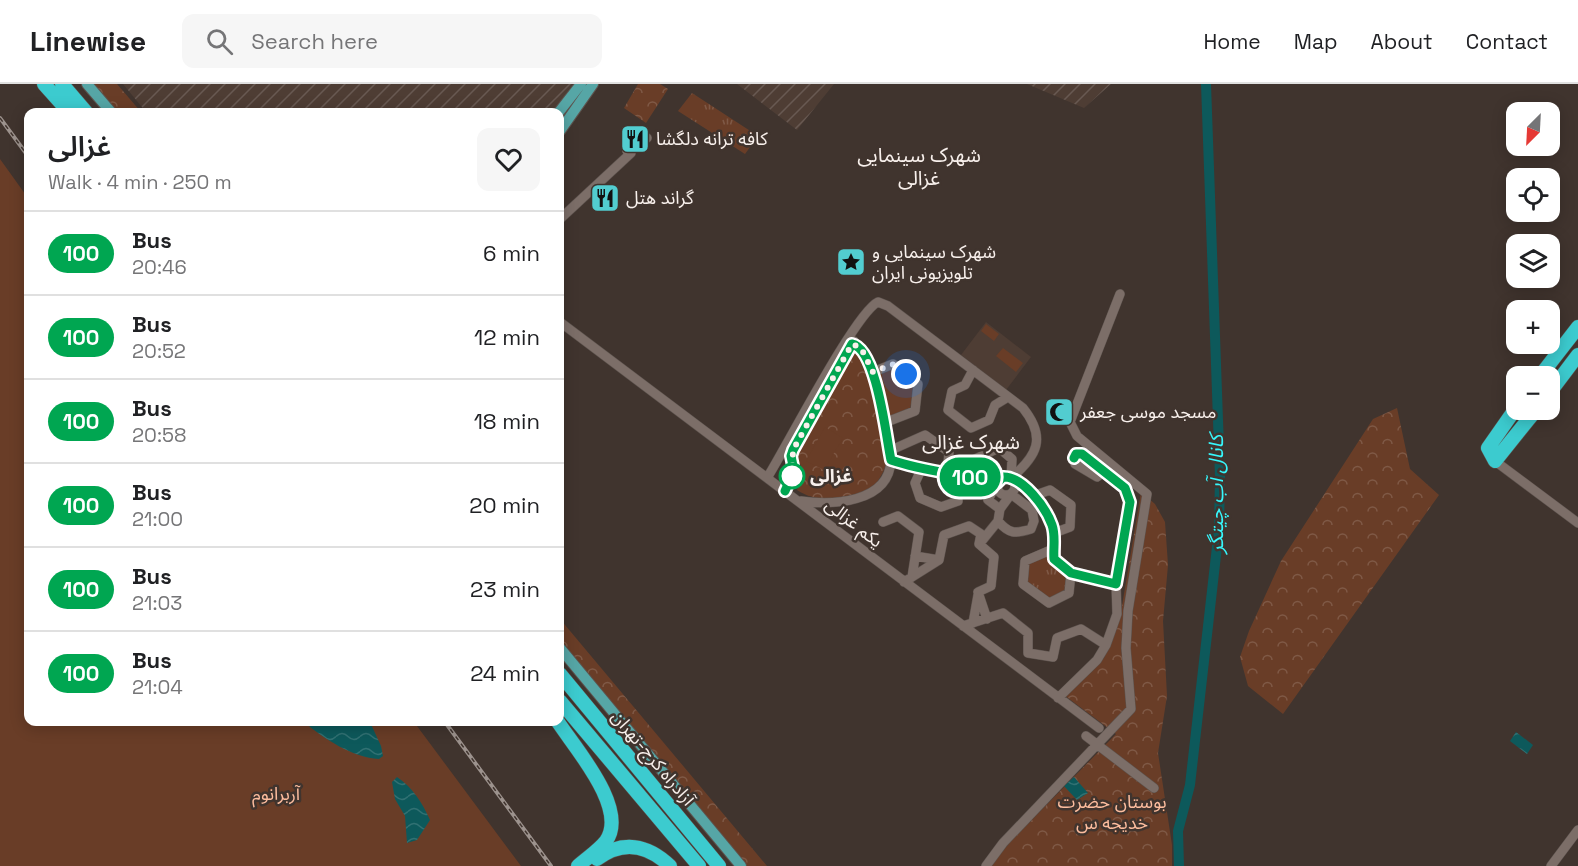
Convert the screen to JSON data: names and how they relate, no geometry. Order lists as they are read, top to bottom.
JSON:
{
  "streets": {
    "highway": ["آزادراه کرج-تهران"],
    "street": ["یکم غزالی"]
  },
  "districts": ["شهرک سینمایی غزالی", "شهرک غزالی"],
  "water": ["کانال آب چیتگر"],
  "parks": ["آربرانوم", "بوستان حضرت خدیجه س"],
  "places": {
    "restaurant": ["کافه ترانه دلگشا", "گراند هتل"],
    "place": ["شهرک سینمایی و تلویزیونی ایران"],
    "mosque": ["مسجد موسی جعفر"],
    "other": ["غزالی"]
  },
  "lines": ["bus line 100"],
  "north": "bottom left",
  "page": {
    "header": "Linewise",
    "search": "Search here",
    "nav": [
      "Home",
      "Map",
      "About",
      "Contact"
    ],
    "on_map": "100",
    "map_buttons": ["+", "−"],
    "heading": ["غزالی", "Walk · 4 min · 250 m"],
    "list": [
      {
        "mark": "100",
        "name": "Bus",
        "note": "20:46",
        "value": "6 min"
      },
      {
        "mark": "100",
        "name": "Bus",
        "note": "20:52",
        "value": "12 min"
      },
      {
        "mark": "100",
        "name": "Bus",
        "note": "20:58",
        "value": "18 min"
      },
      {
        "mark": "100",
        "name": "Bus",
        "note": "21:00",
        "value": "20 min"
      },
      {
        "mark": "100",
        "name": "Bus",
        "note": "21:03",
        "value": "23 min"
      },
      {
        "mark": "100",
        "name": "Bus",
        "note": "21:04",
        "value": "24 min"
      }
    ]
  }
}
